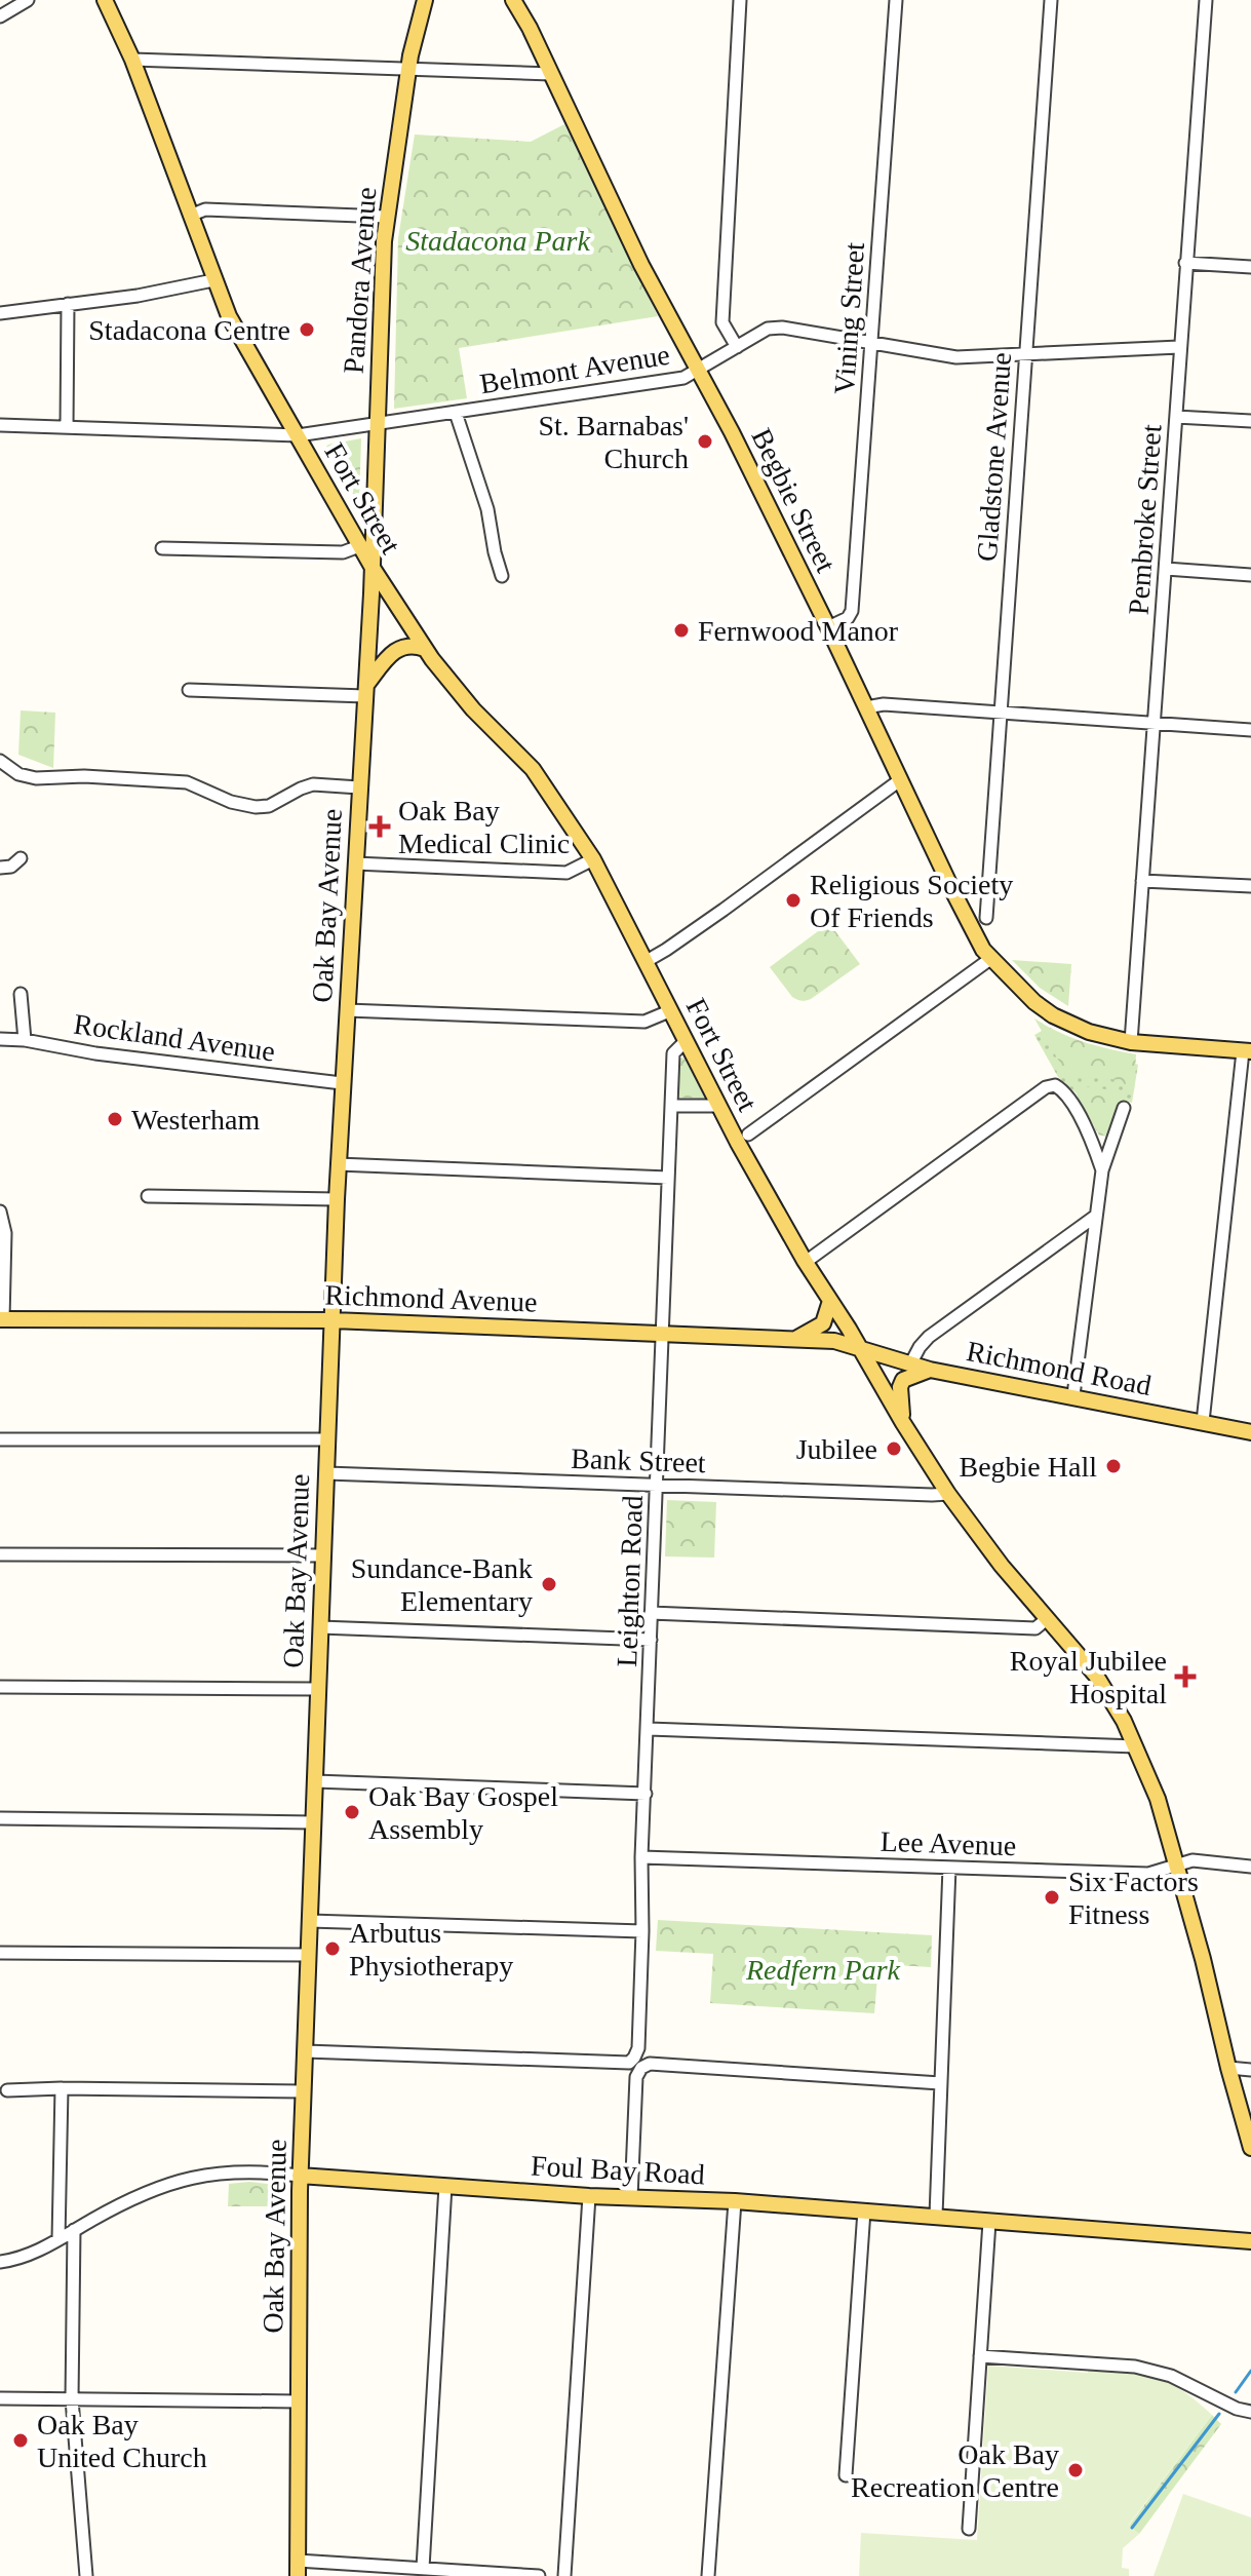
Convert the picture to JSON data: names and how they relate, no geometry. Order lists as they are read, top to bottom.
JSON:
{
  "streets": {
    "main road": [
      "Pandora Avenue",
      "Fort Street",
      "Begbie Street",
      "Oak Bay Avenue",
      "Richmond Avenue",
      "Richmond Road",
      "Foul Bay Road"
    ],
    "street": [
      "Vining Street",
      "Belmont Avenue",
      "Gladstone Avenue",
      "Pembroke Street",
      "Rockland Avenue",
      "Bank Street",
      "Leighton Road",
      "Lee Avenue"
    ]
  },
  "crossings": [
    ["Pandora Avenue", "Belmont Avenue"],
    ["Pandora Avenue", "Fort Street"],
    ["Pandora Avenue", "Oak Bay Avenue"],
    ["Vining Street", "Belmont Avenue"],
    ["Vining Street", "Begbie Street"],
    ["Belmont Avenue", "Gladstone Avenue"],
    ["Belmont Avenue", "Fort Street"],
    ["Belmont Avenue", "Begbie Street"],
    ["Belmont Avenue", "Pembroke Street"],
    ["Fort Street", "Oak Bay Avenue"],
    ["Fort Street", "Richmond Avenue"],
    ["Fort Street", "Richmond Road"],
    ["Fort Street", "Bank Street"],
    ["Fort Street", "Leighton Road"],
    ["Fort Street", "Lee Avenue"],
    ["Begbie Street", "Pembroke Street"],
    ["Oak Bay Avenue", "Rockland Avenue"],
    ["Oak Bay Avenue", "Richmond Avenue"],
    ["Oak Bay Avenue", "Bank Street"],
    ["Oak Bay Avenue", "Foul Bay Road"],
    ["Richmond Avenue", "Richmond Road"],
    ["Richmond Avenue", "Leighton Road"],
    ["Bank Street", "Leighton Road"],
    ["Leighton Road", "Lee Avenue"],
    ["Leighton Road", "Foul Bay Road"]
  ],
  "parks": ["Stadacona Park", "Redfern Park"],
  "places": {
    "other": [
      "Stadacona Centre",
      "St. Barnabas' Church",
      "Fernwood Manor",
      "Religious Society Of Friends",
      "Westerham",
      "Jubilee",
      "Begbie Hall",
      "Sundance-Bank Elementary",
      "Oak Bay Gospel Assembly",
      "Six Factors Fitness",
      "Arbutus Physiotherapy",
      "Oak Bay United Church",
      "Oak Bay Recreation Centre"
    ],
    "health": ["Oak Bay Medical Clinic", "Royal Jubilee Hospital"]
  }
}
